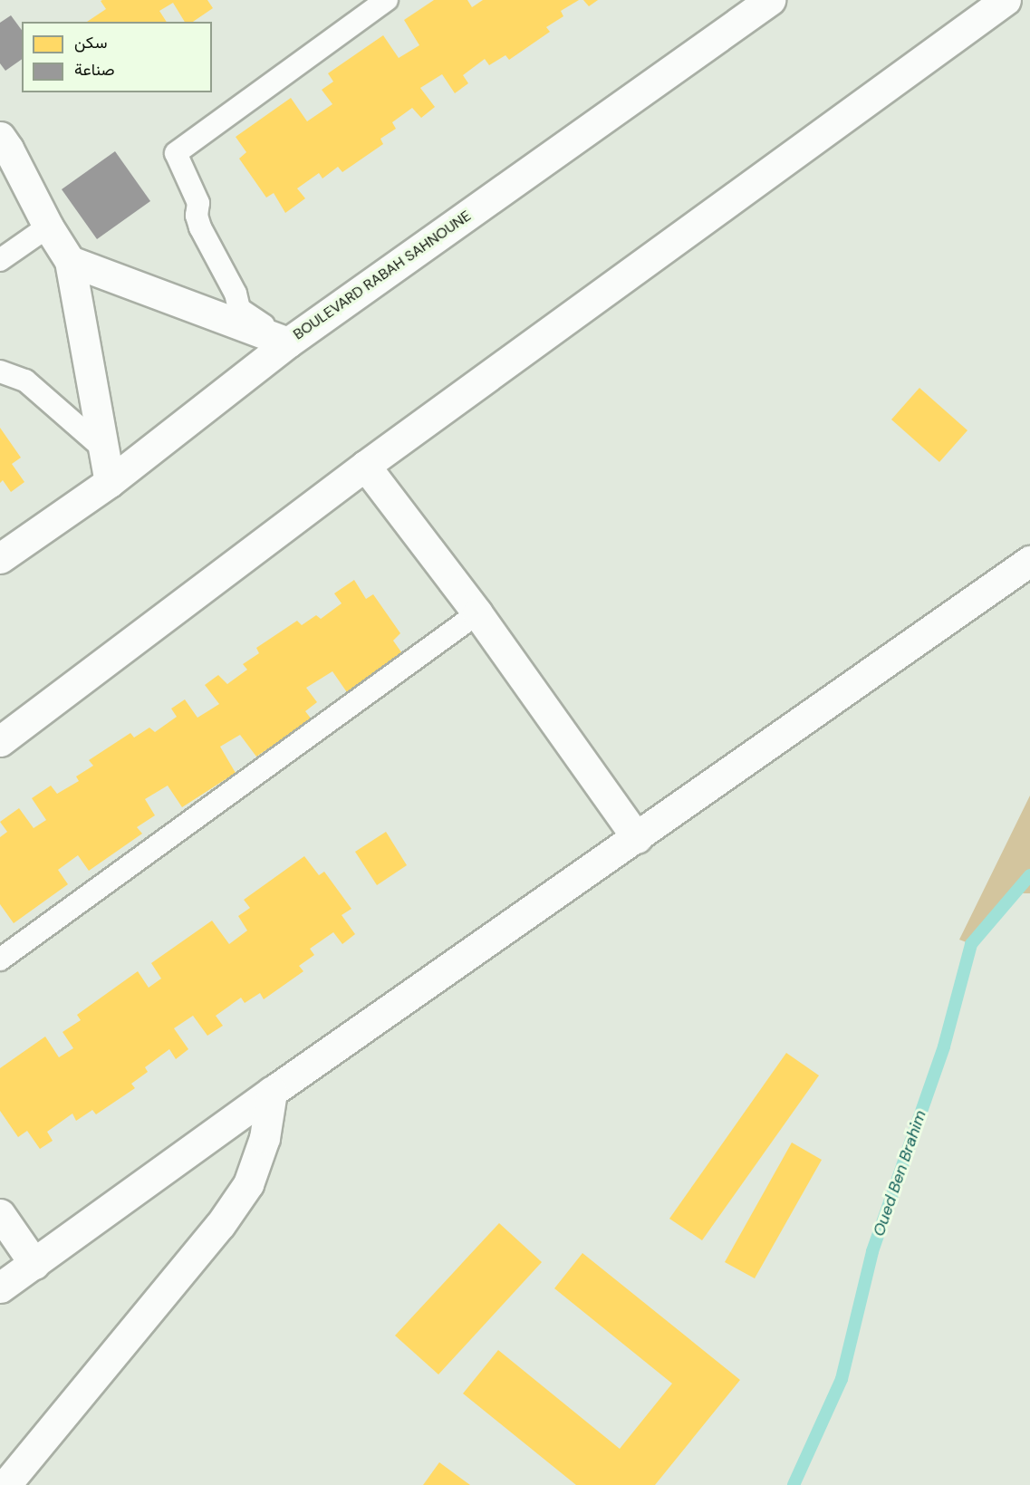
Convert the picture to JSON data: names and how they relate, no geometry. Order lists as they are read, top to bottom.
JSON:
{
  "streets": {
    "street": ["BOULEVARD RABAH SAHNOUNE"]
  },
  "water": ["Oued Ben Brahim"],
  "legend": ["سكن", "صناعة"]
}
